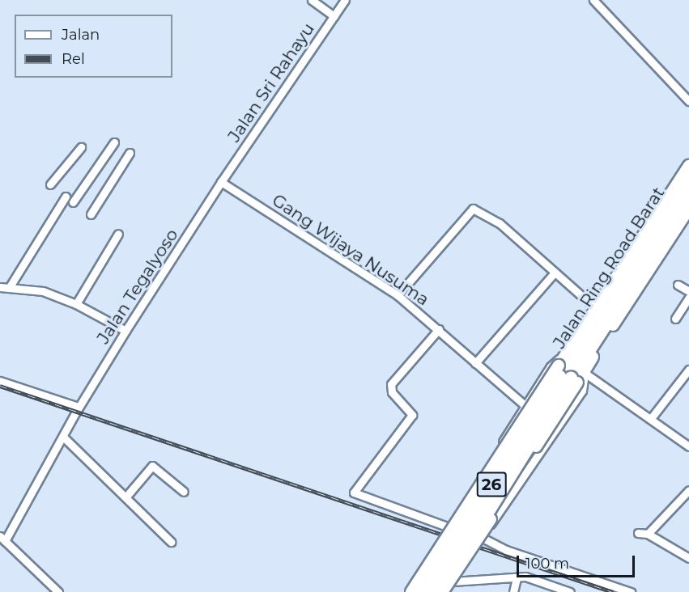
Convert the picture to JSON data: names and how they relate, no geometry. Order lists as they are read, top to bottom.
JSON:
{
  "streets": {
    "highway": ["Jalan Ring Road Barat", "26"],
    "street": ["Jalan Sri Rahayu", "Gang Wijaya Nusuma", "Jalan Tegalyoso"]
  },
  "crossings": [
    ["Jalan Sri Rahayu", "Gang Wijaya Nusuma"],
    ["Jalan Sri Rahayu", "Jalan Tegalyoso"],
    ["Gang Wijaya Nusuma", "Jalan Tegalyoso"],
    ["Jalan Ring Road Barat", "26"]
  ],
  "legend": ["Jalan", "Rel"],
  "scale_bar": "100 m"
}
